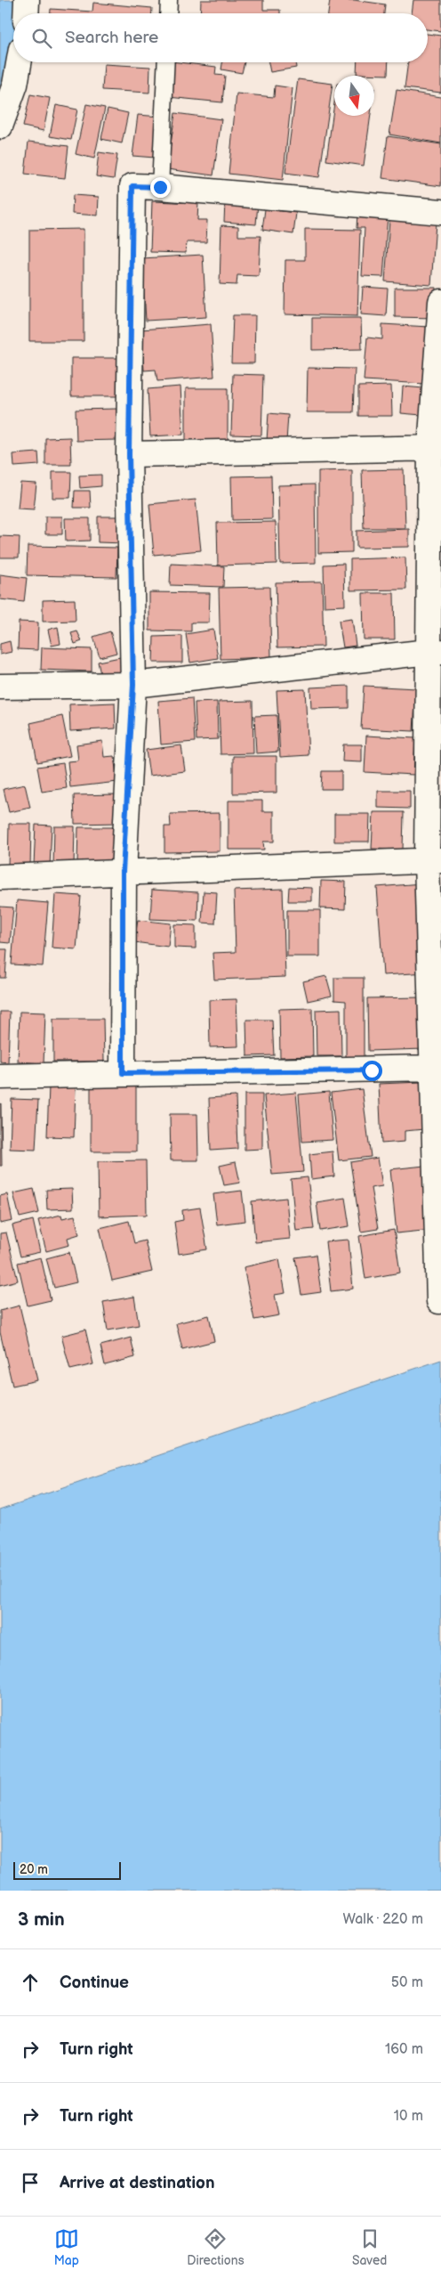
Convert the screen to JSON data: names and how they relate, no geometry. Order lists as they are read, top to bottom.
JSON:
{
  "scale_bar": "20 m",
  "north": "bottom",
  "page": {
    "search": "Search here",
    "scale": "20 m",
    "heading": ["3 min", "Walk · 220 m"],
    "list": [
      ["Continue", "50 m"],
      ["Turn right", "160 m"],
      ["Turn right", "10 m"],
      "Arrive at destination"
    ],
    "nav": ["Map", "Directions", "Saved"]
  }
}
